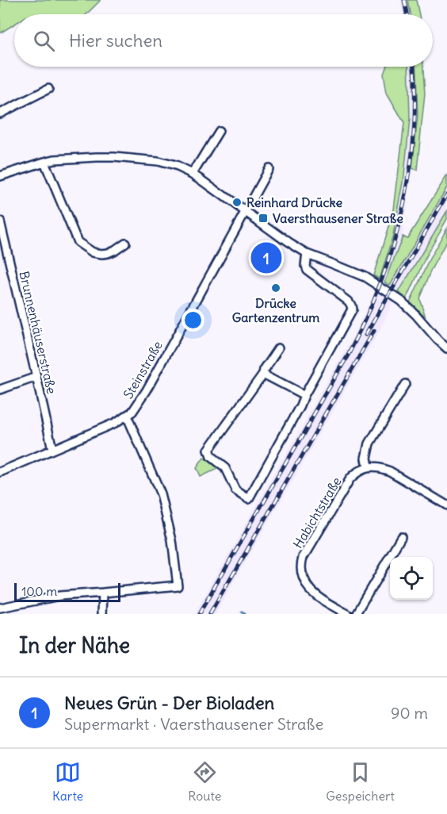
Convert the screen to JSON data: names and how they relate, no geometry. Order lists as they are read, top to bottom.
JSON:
{
  "streets": {
    "street": ["Brunnenhäuserstraße", "Steinstraße", "Habichtstraße"]
  },
  "crossings": [
    ["Brunnenhäuserstraße", "Steinstraße"]
  ],
  "places": {
    "other": ["Reinhard Drücke", "Drücke Gartenzentrum"],
    "transit": ["Vaersthausener Straße"]
  },
  "scale_bar": "100 m",
  "page": {
    "search": "Hier suchen",
    "pins": "1",
    "scale": "100 m",
    "heading": "In der Nähe",
    "list": [
      {
        "mark": "1",
        "name": "Neues Grün - Der Bioladen",
        "note": "Supermarkt · Vaersthausener Straße",
        "value": "90 m"
      }
    ],
    "nav": ["Karte", "Route", "Gespeichert"]
  }
}
